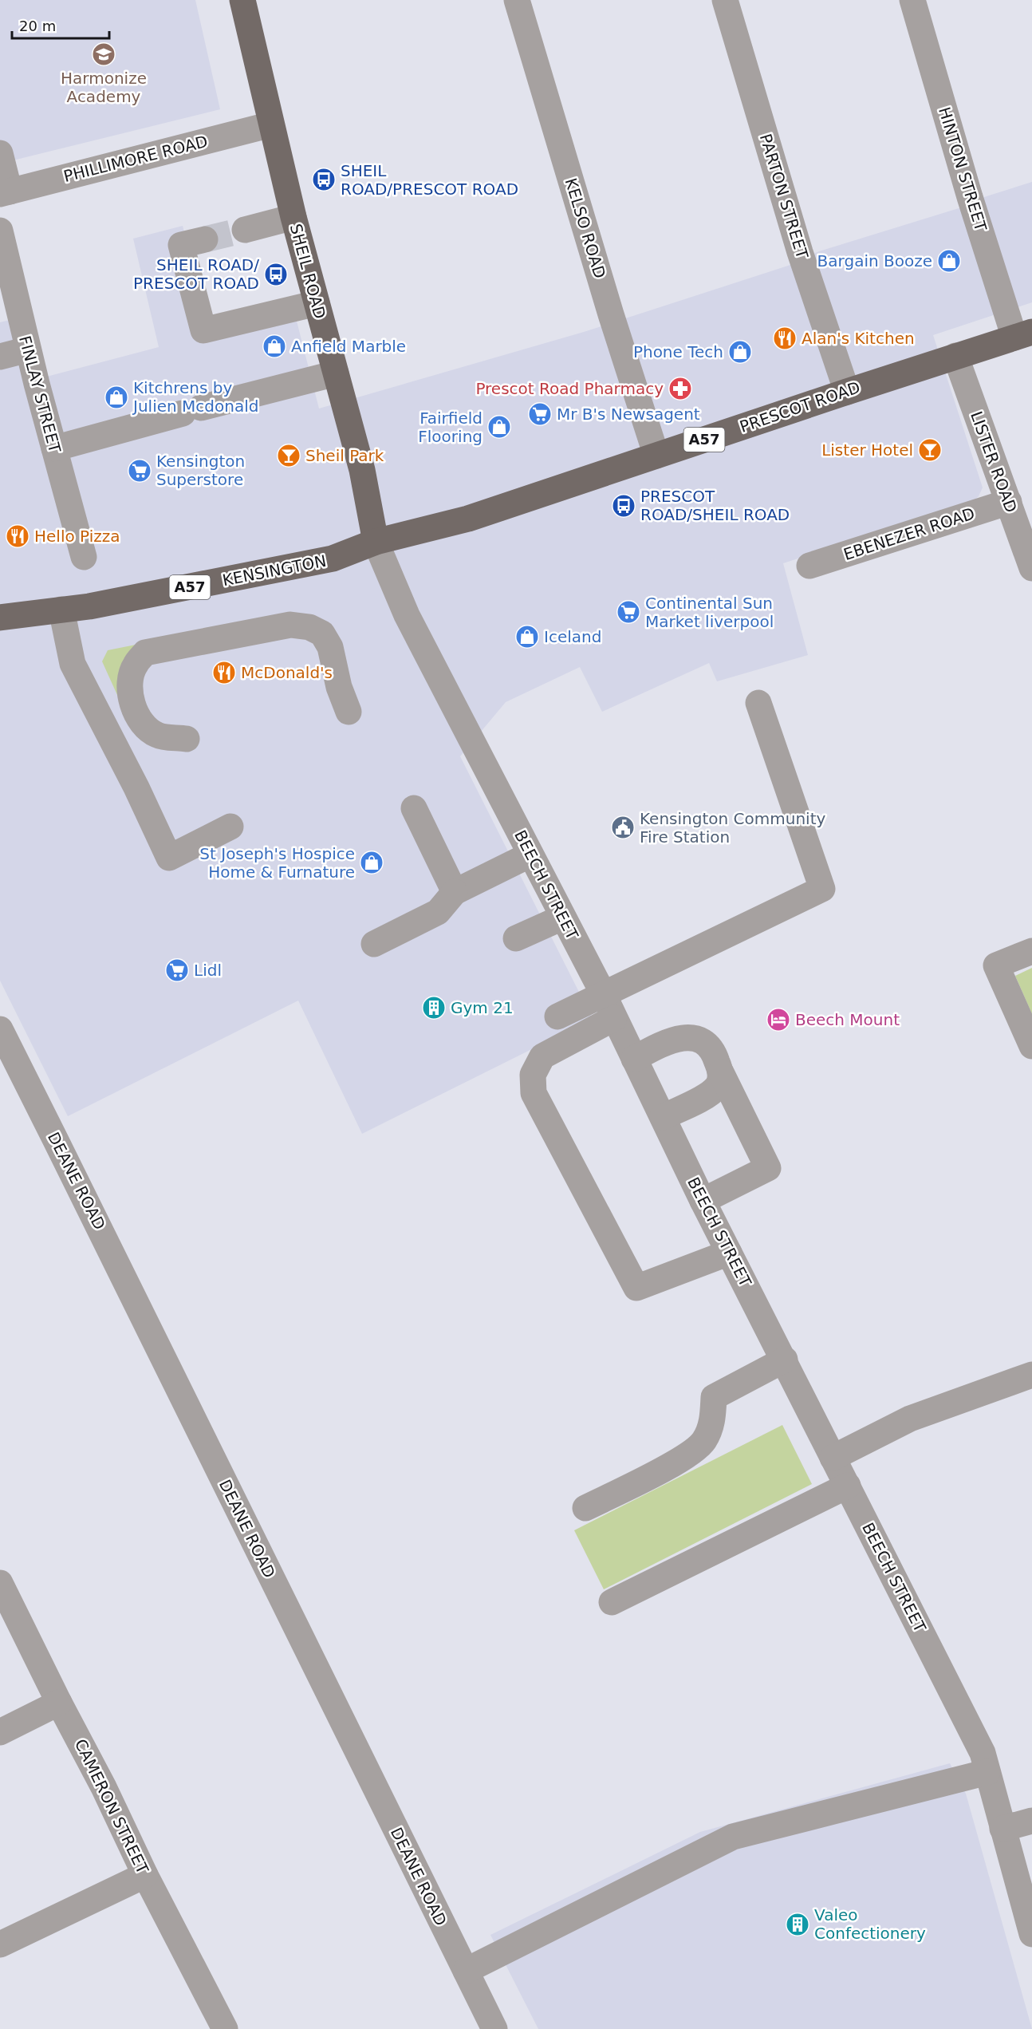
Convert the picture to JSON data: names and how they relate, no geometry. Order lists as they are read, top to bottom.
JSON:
{
  "streets": {
    "main road": [
      "SHEIL ROAD",
      "PRESCOT ROAD",
      "A57",
      "KENSINGTON"
    ],
    "street": [
      "PHILLIMORE ROAD",
      "HINTON STREET",
      "PARTON STREET",
      "KELSO ROAD",
      "FINLAY STREET",
      "LISTER ROAD",
      "EBENEZER ROAD",
      "BEECH STREET",
      "DEANE ROAD",
      "CAMERON STREET"
    ]
  },
  "crossings": [
    ["PHILLIMORE ROAD", "SHEIL ROAD"],
    ["HINTON STREET", "PRESCOT ROAD"],
    ["PARTON STREET", "PRESCOT ROAD"],
    ["KELSO ROAD", "PRESCOT ROAD"],
    ["SHEIL ROAD", "PRESCOT ROAD"],
    ["SHEIL ROAD", "KENSINGTON"],
    ["SHEIL ROAD", "BEECH STREET"],
    ["PRESCOT ROAD", "LISTER ROAD"],
    ["PRESCOT ROAD", "KENSINGTON"],
    ["PRESCOT ROAD", "BEECH STREET"],
    ["LISTER ROAD", "EBENEZER ROAD"],
    ["KENSINGTON", "BEECH STREET"]
  ],
  "places": {
    "school or university": ["Harmonize Academy"],
    "bus stop": ["SHEIL ROAD/PRESCOT ROAD", "SHEIL ROAD/ PRESCOT ROAD", "PRESCOT ROAD/SHEIL ROAD"],
    "shop": [
      "Bargain Booze",
      "Anfield Marble",
      "Phone Tech",
      "Kitchrens by Julien Mcdonald",
      "Fairfield Flooring",
      "Iceland",
      "St Joseph's Hospice Home & Furnature"
    ],
    "restaurant": ["Alan's Kitchen", "Hello Pizza", "McDonald's"],
    "pharmacy": ["Prescot Road Pharmacy"],
    "supermarket": [
      "Mr B's Newsagent",
      "Kensington Superstore",
      "Continental Sun Market liverpool",
      "Lidl"
    ],
    "bar": ["Lister Hotel", "Sheil Park"],
    "public building": ["Kensington Community Fire Station"],
    "building": ["Gym 21", "Valeo Confectionery"],
    "hotel": ["Beech Mount"]
  },
  "scale_bar": "20 m"
}
